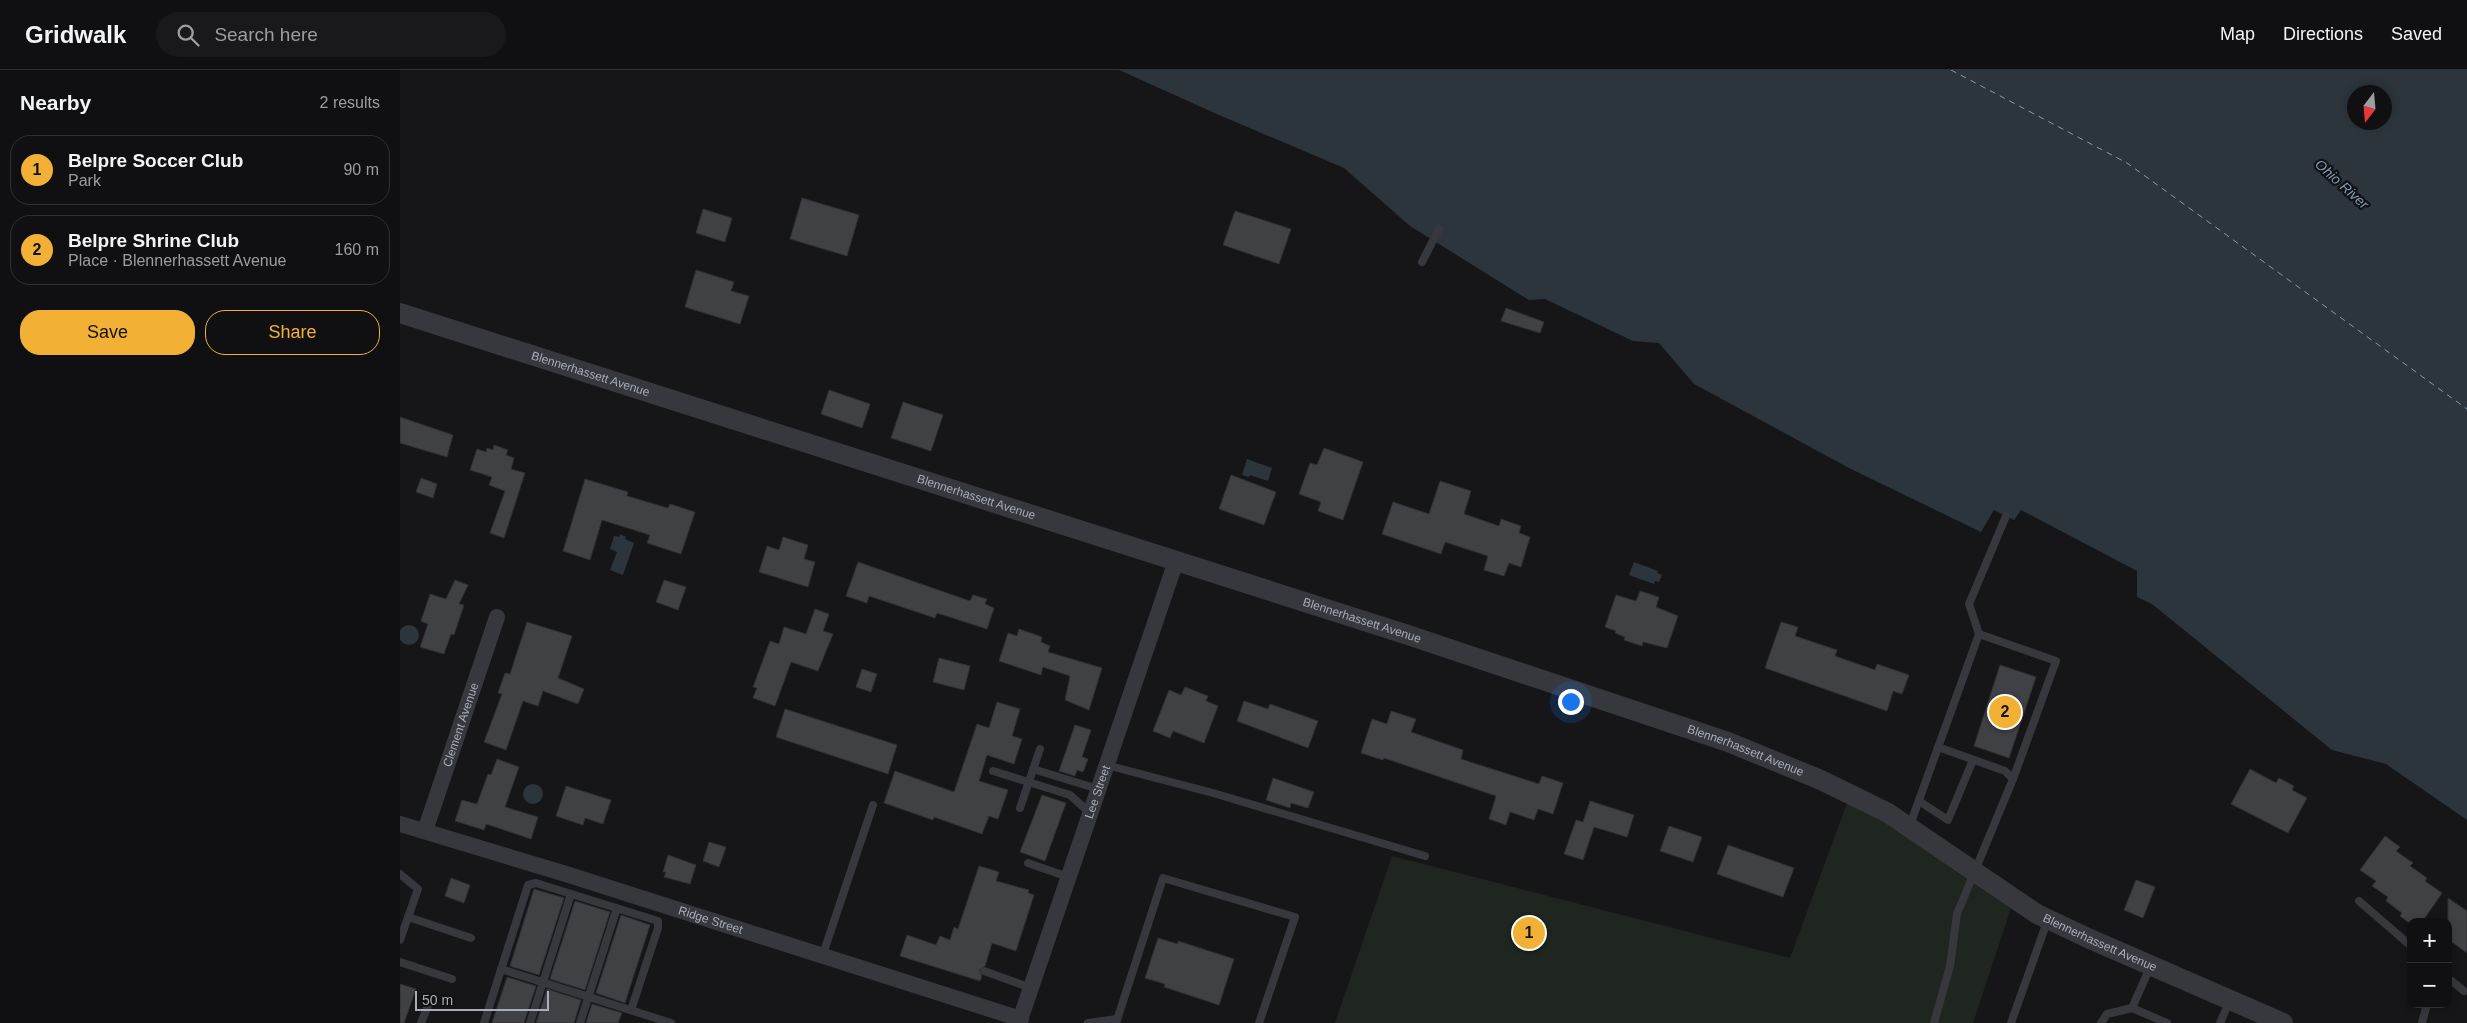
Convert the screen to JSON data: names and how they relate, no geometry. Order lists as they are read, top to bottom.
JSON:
{
  "streets": {
    "street": [
      "Blennerhassett Avenue",
      "Clement Avenue",
      "Lee Street",
      "Ridge Street"
    ]
  },
  "crossings": [
    ["Blennerhassett Avenue", "Lee Street"],
    ["Clement Avenue", "Ridge Street"],
    ["Lee Street", "Ridge Street"]
  ],
  "water": ["Ohio River"],
  "scale_bar": "50 m",
  "north": "bottom",
  "page": {
    "header": "Gridwalk",
    "search": "Search here",
    "nav": ["Map", "Directions", "Saved"],
    "heading": ["Nearby", "2 results"],
    "list": [
      {
        "mark": "1",
        "name": "Belpre Soccer Club",
        "note": "Park",
        "value": "90 m"
      },
      {
        "mark": "2",
        "name": "Belpre Shrine Club",
        "note": "Place · Blennerhassett Avenue",
        "value": "160 m"
      }
    ],
    "buttons": ["Save", "Share"],
    "pins": ["2", "1"],
    "map_buttons": ["+", "−"],
    "scale": "50 m"
  }
}
